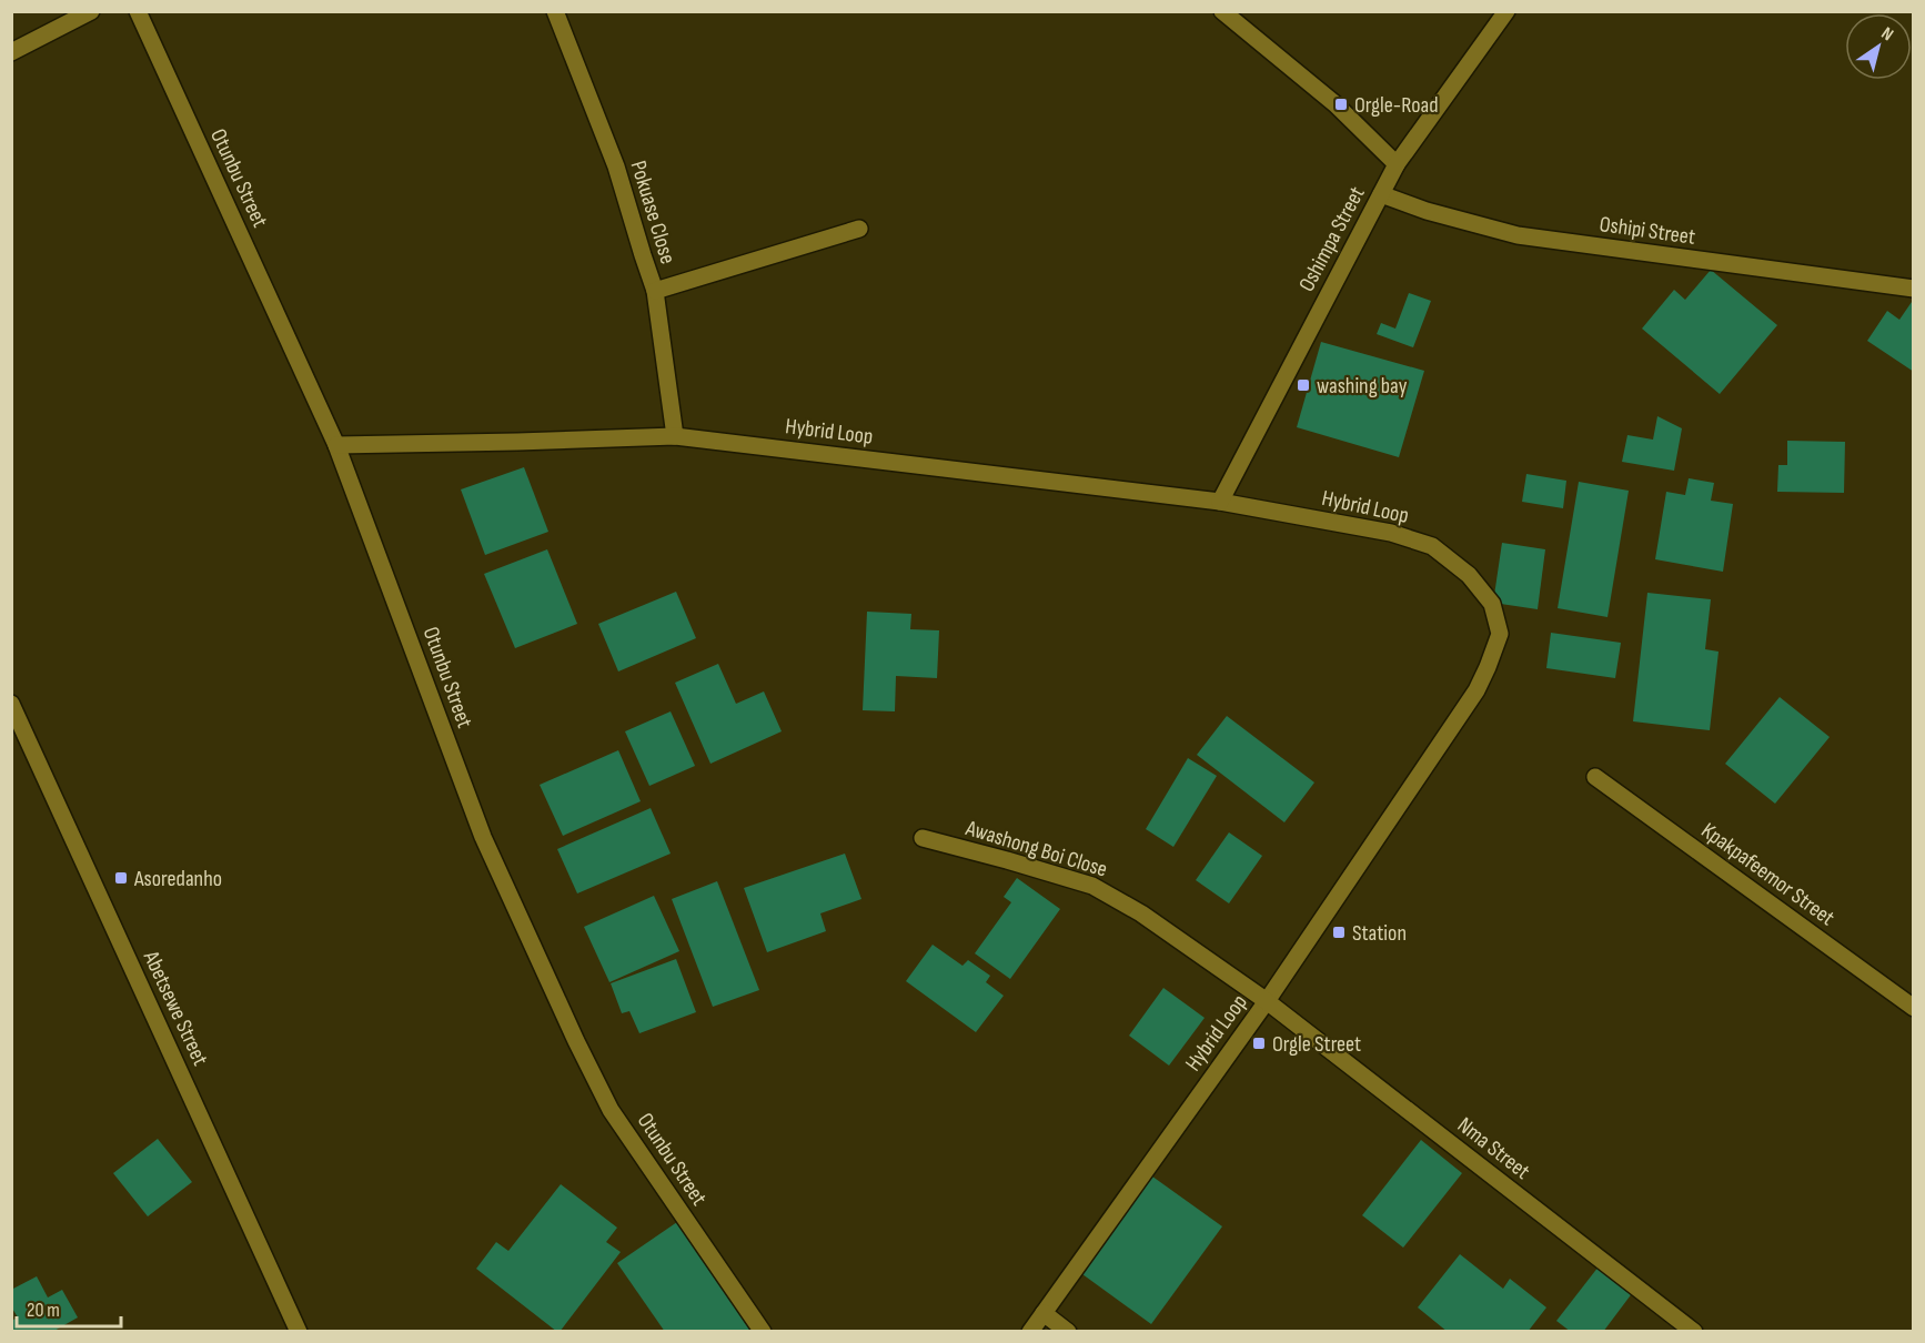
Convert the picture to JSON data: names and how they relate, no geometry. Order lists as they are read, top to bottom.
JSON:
{
  "streets": {
    "street": [
      "Otunbu Street",
      "Pokuase Close",
      "Oshipi Street",
      "Oshimpa Street",
      "Hybrid Loop",
      "Awashong Boi Close",
      "Kpakpafeemor Street",
      "Abetsewe Street",
      "Nma Street"
    ]
  },
  "crossings": [
    ["Otunbu Street", "Hybrid Loop"],
    ["Pokuase Close", "Hybrid Loop"],
    ["Oshipi Street", "Oshimpa Street"],
    ["Oshimpa Street", "Hybrid Loop"],
    ["Hybrid Loop", "Awashong Boi Close"],
    ["Hybrid Loop", "Nma Street"],
    ["Awashong Boi Close", "Nma Street"]
  ],
  "places": {
    "transit": [
      "Orgle-Road",
      "washing bay",
      "Asoredanho",
      "Station",
      "Orgle Street"
    ]
  },
  "scale_bar": "20 m",
  "north": "top right"
}
